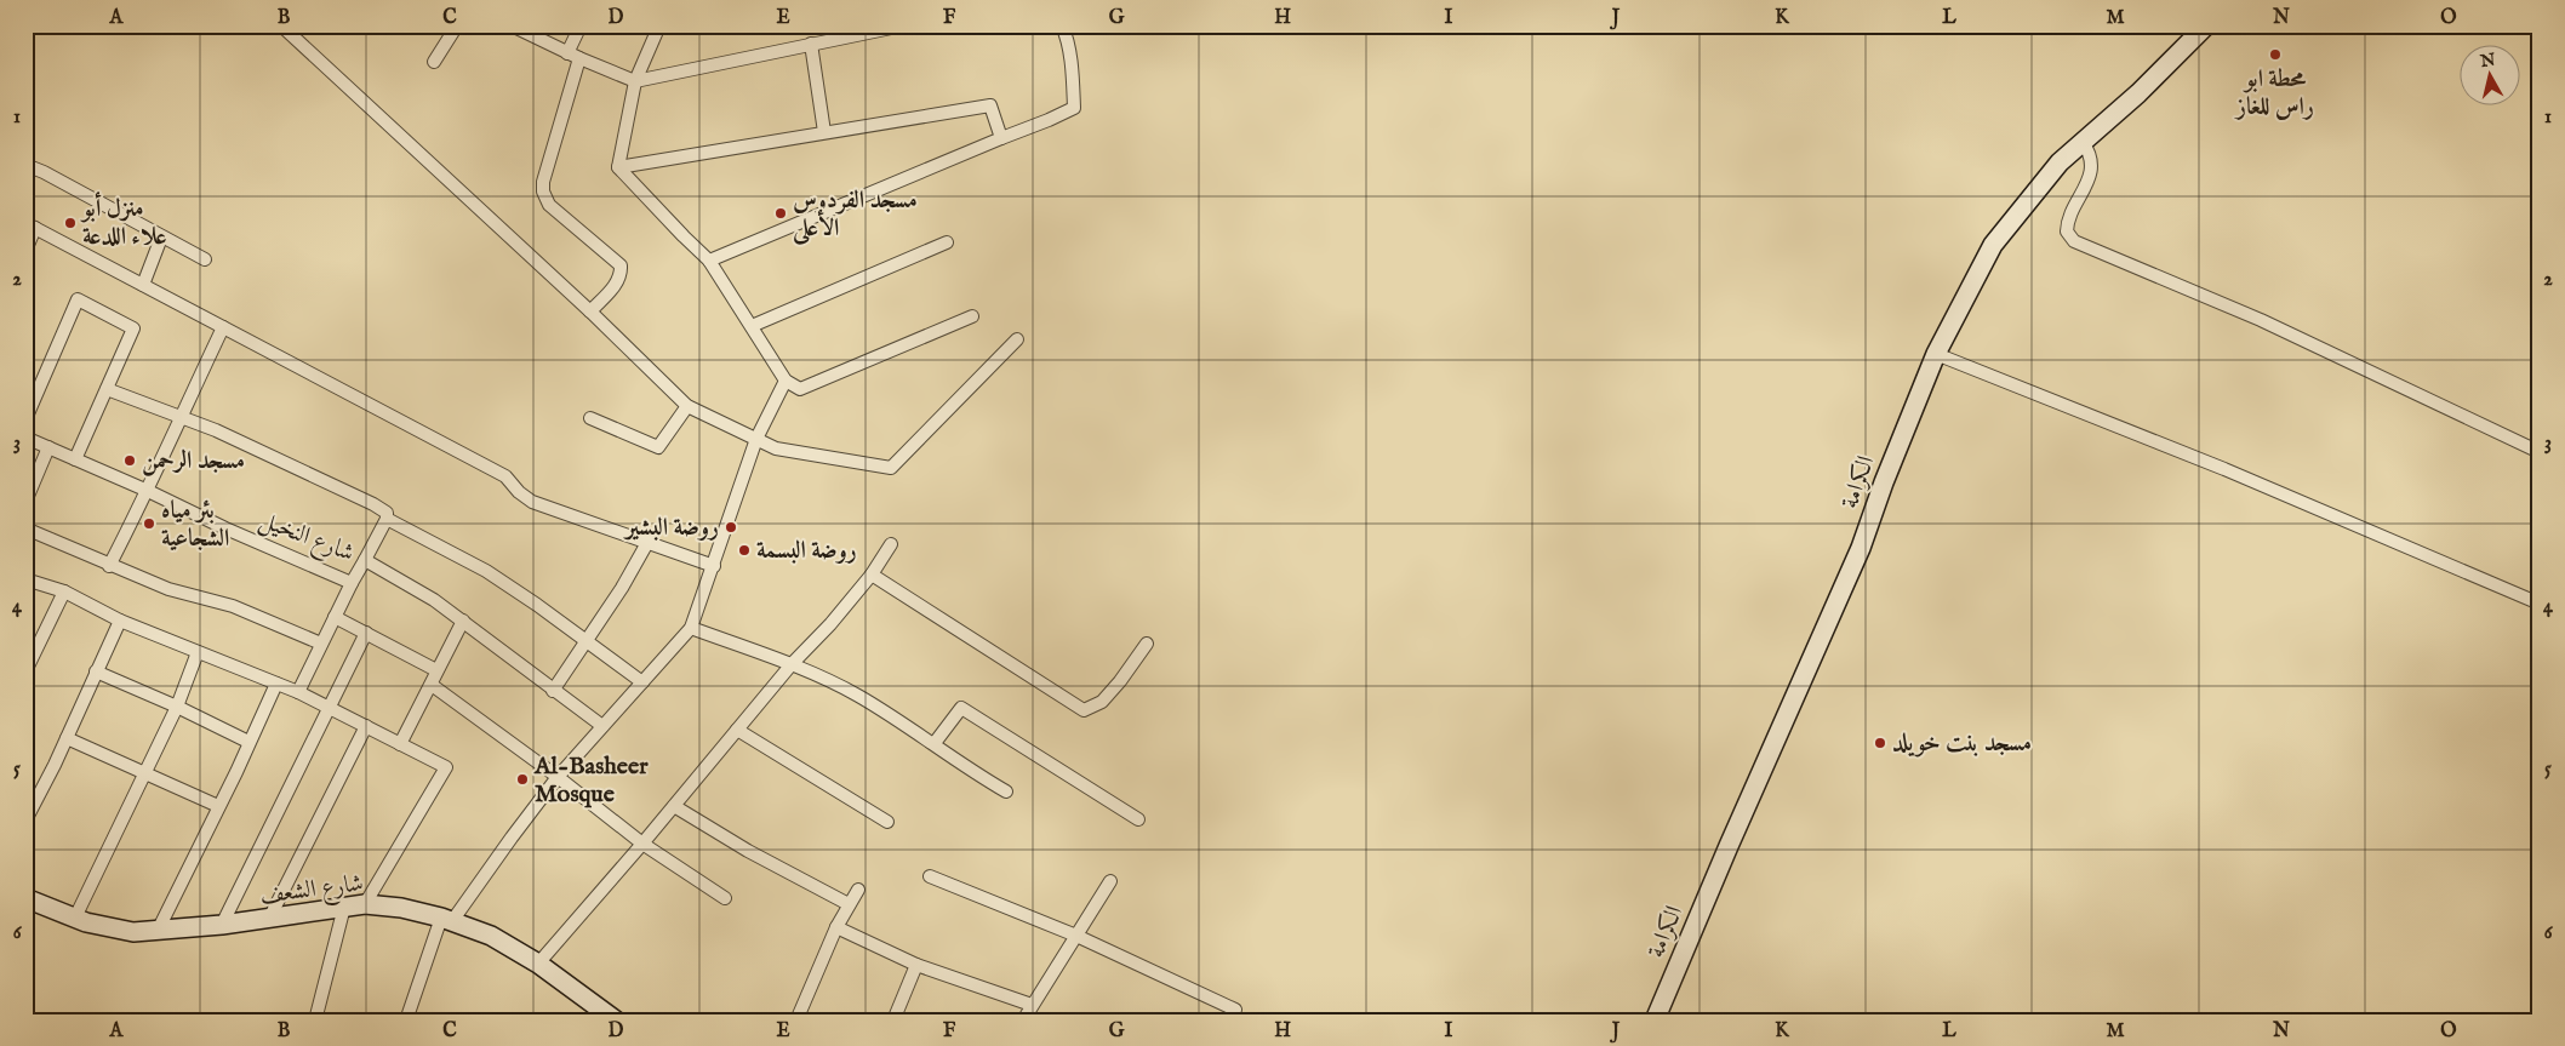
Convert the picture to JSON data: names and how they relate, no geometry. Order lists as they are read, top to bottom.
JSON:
{
  "streets": {
    "main road": ["الكرامة", "شارع الشعف"],
    "street": ["شارع النخيل"]
  },
  "places": [
    "محطة ابو راس للغاز",
    "مسجد الفردوس الأعلى",
    "منزل أبو علاء اللدعة",
    "مسجد الرحمن",
    "بئر مياه الشجاعية",
    "روضة البشير",
    "روضة البسمة",
    "مسجد بنت خويلد",
    "Al-Basheer Mosque"
  ],
  "north": "top",
  "grid": {
    "columns": [
      "A",
      "B",
      "C",
      "D",
      "E",
      "F",
      "G",
      "H",
      "I",
      "J",
      "K",
      "L",
      "M",
      "N",
      "O"
    ],
    "rows": [
      "1",
      "2",
      "3",
      "4",
      "5",
      "6"
    ]
  }
}
